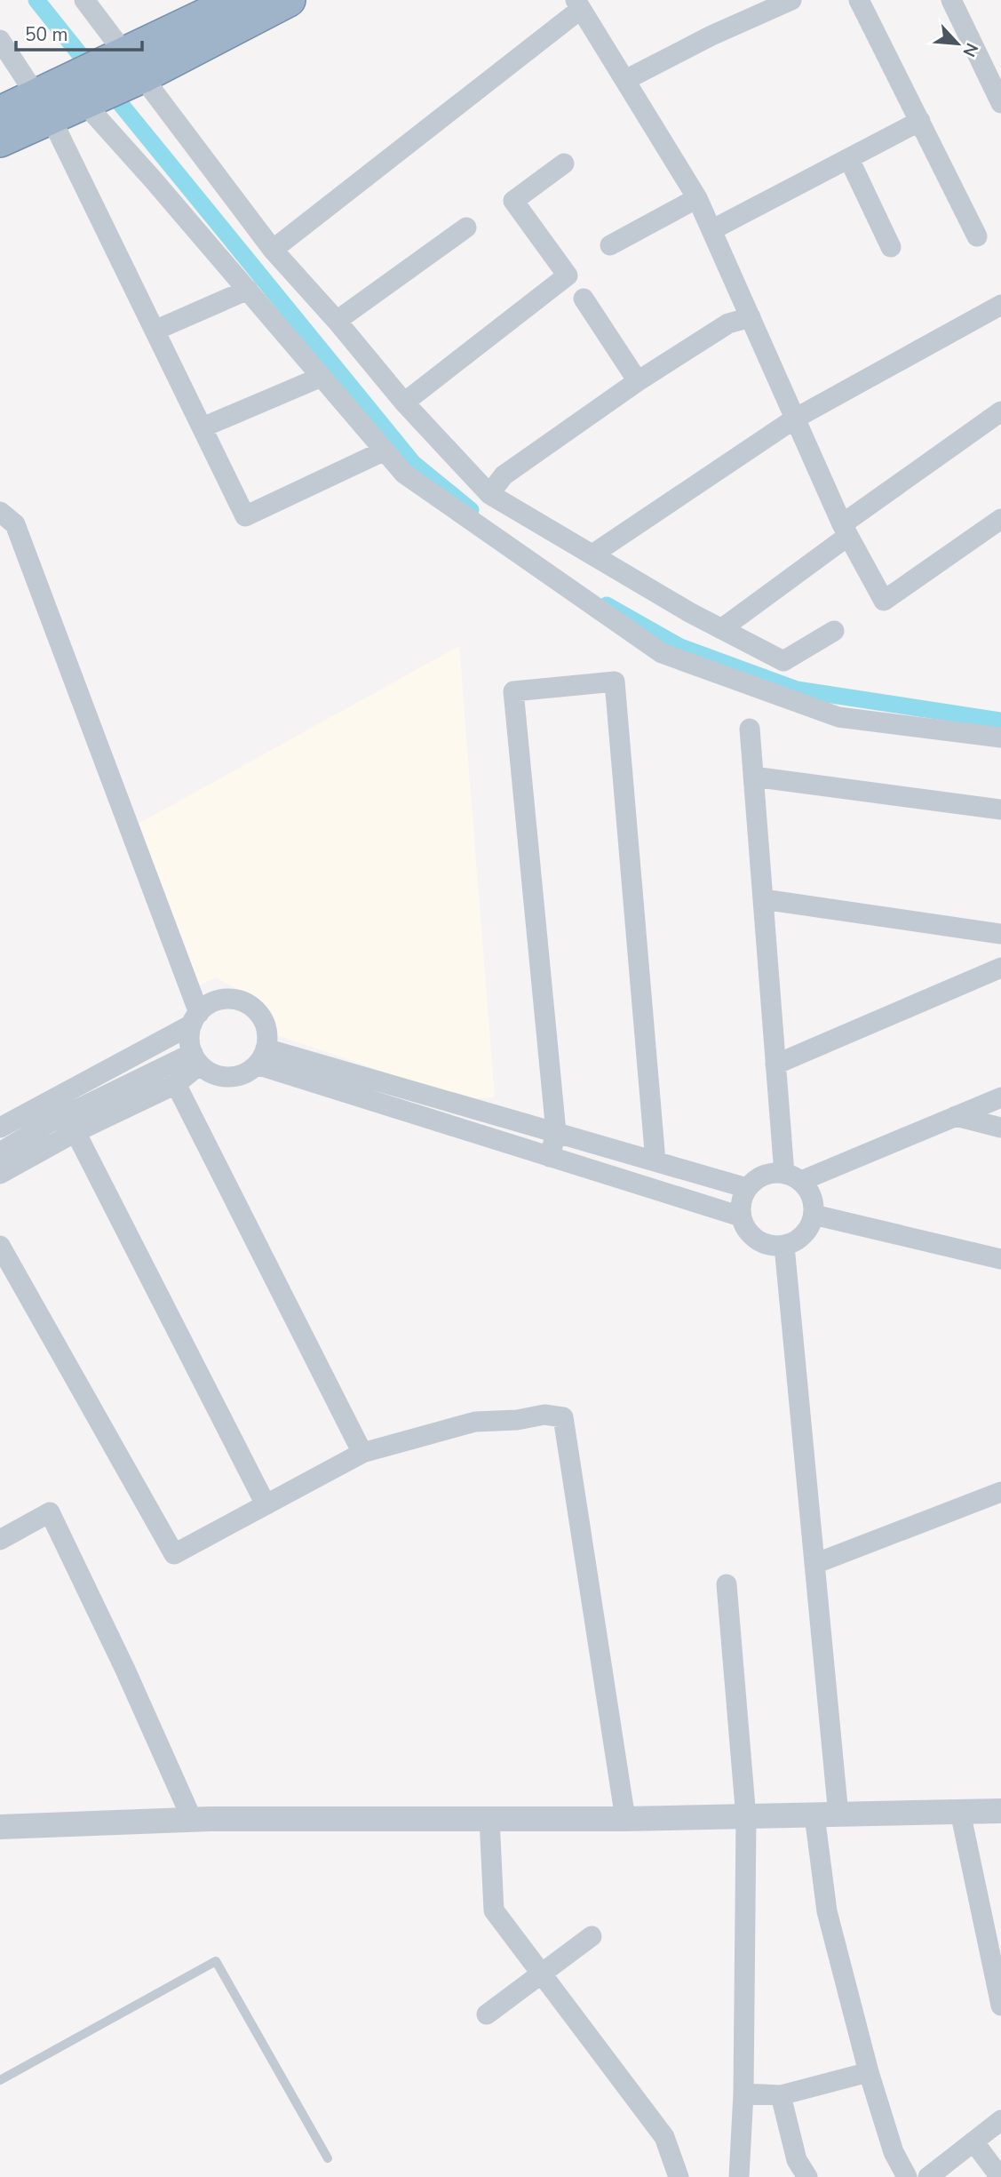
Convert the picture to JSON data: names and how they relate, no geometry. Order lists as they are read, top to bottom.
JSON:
{
  "scale_bar": "50 m",
  "north": "bottom right"
}
